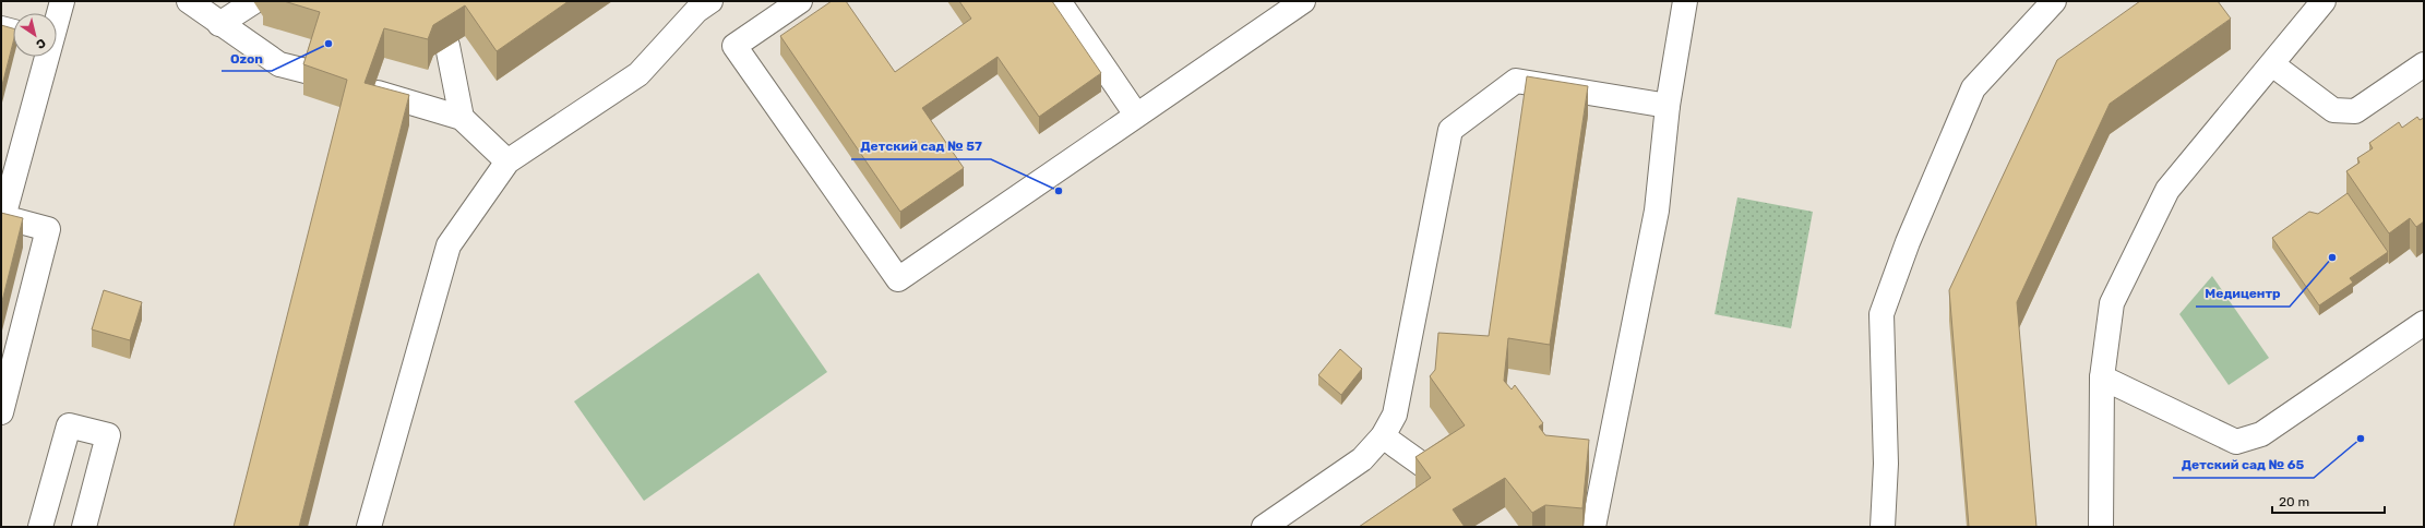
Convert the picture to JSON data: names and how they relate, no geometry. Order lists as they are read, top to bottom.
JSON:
{
  "places": [
    "Ozon",
    "Детский сад № 57",
    "Медицентр",
    "Детский сад № 65"
  ],
  "scale_bar": "20 m",
  "north": "bottom right"
}
